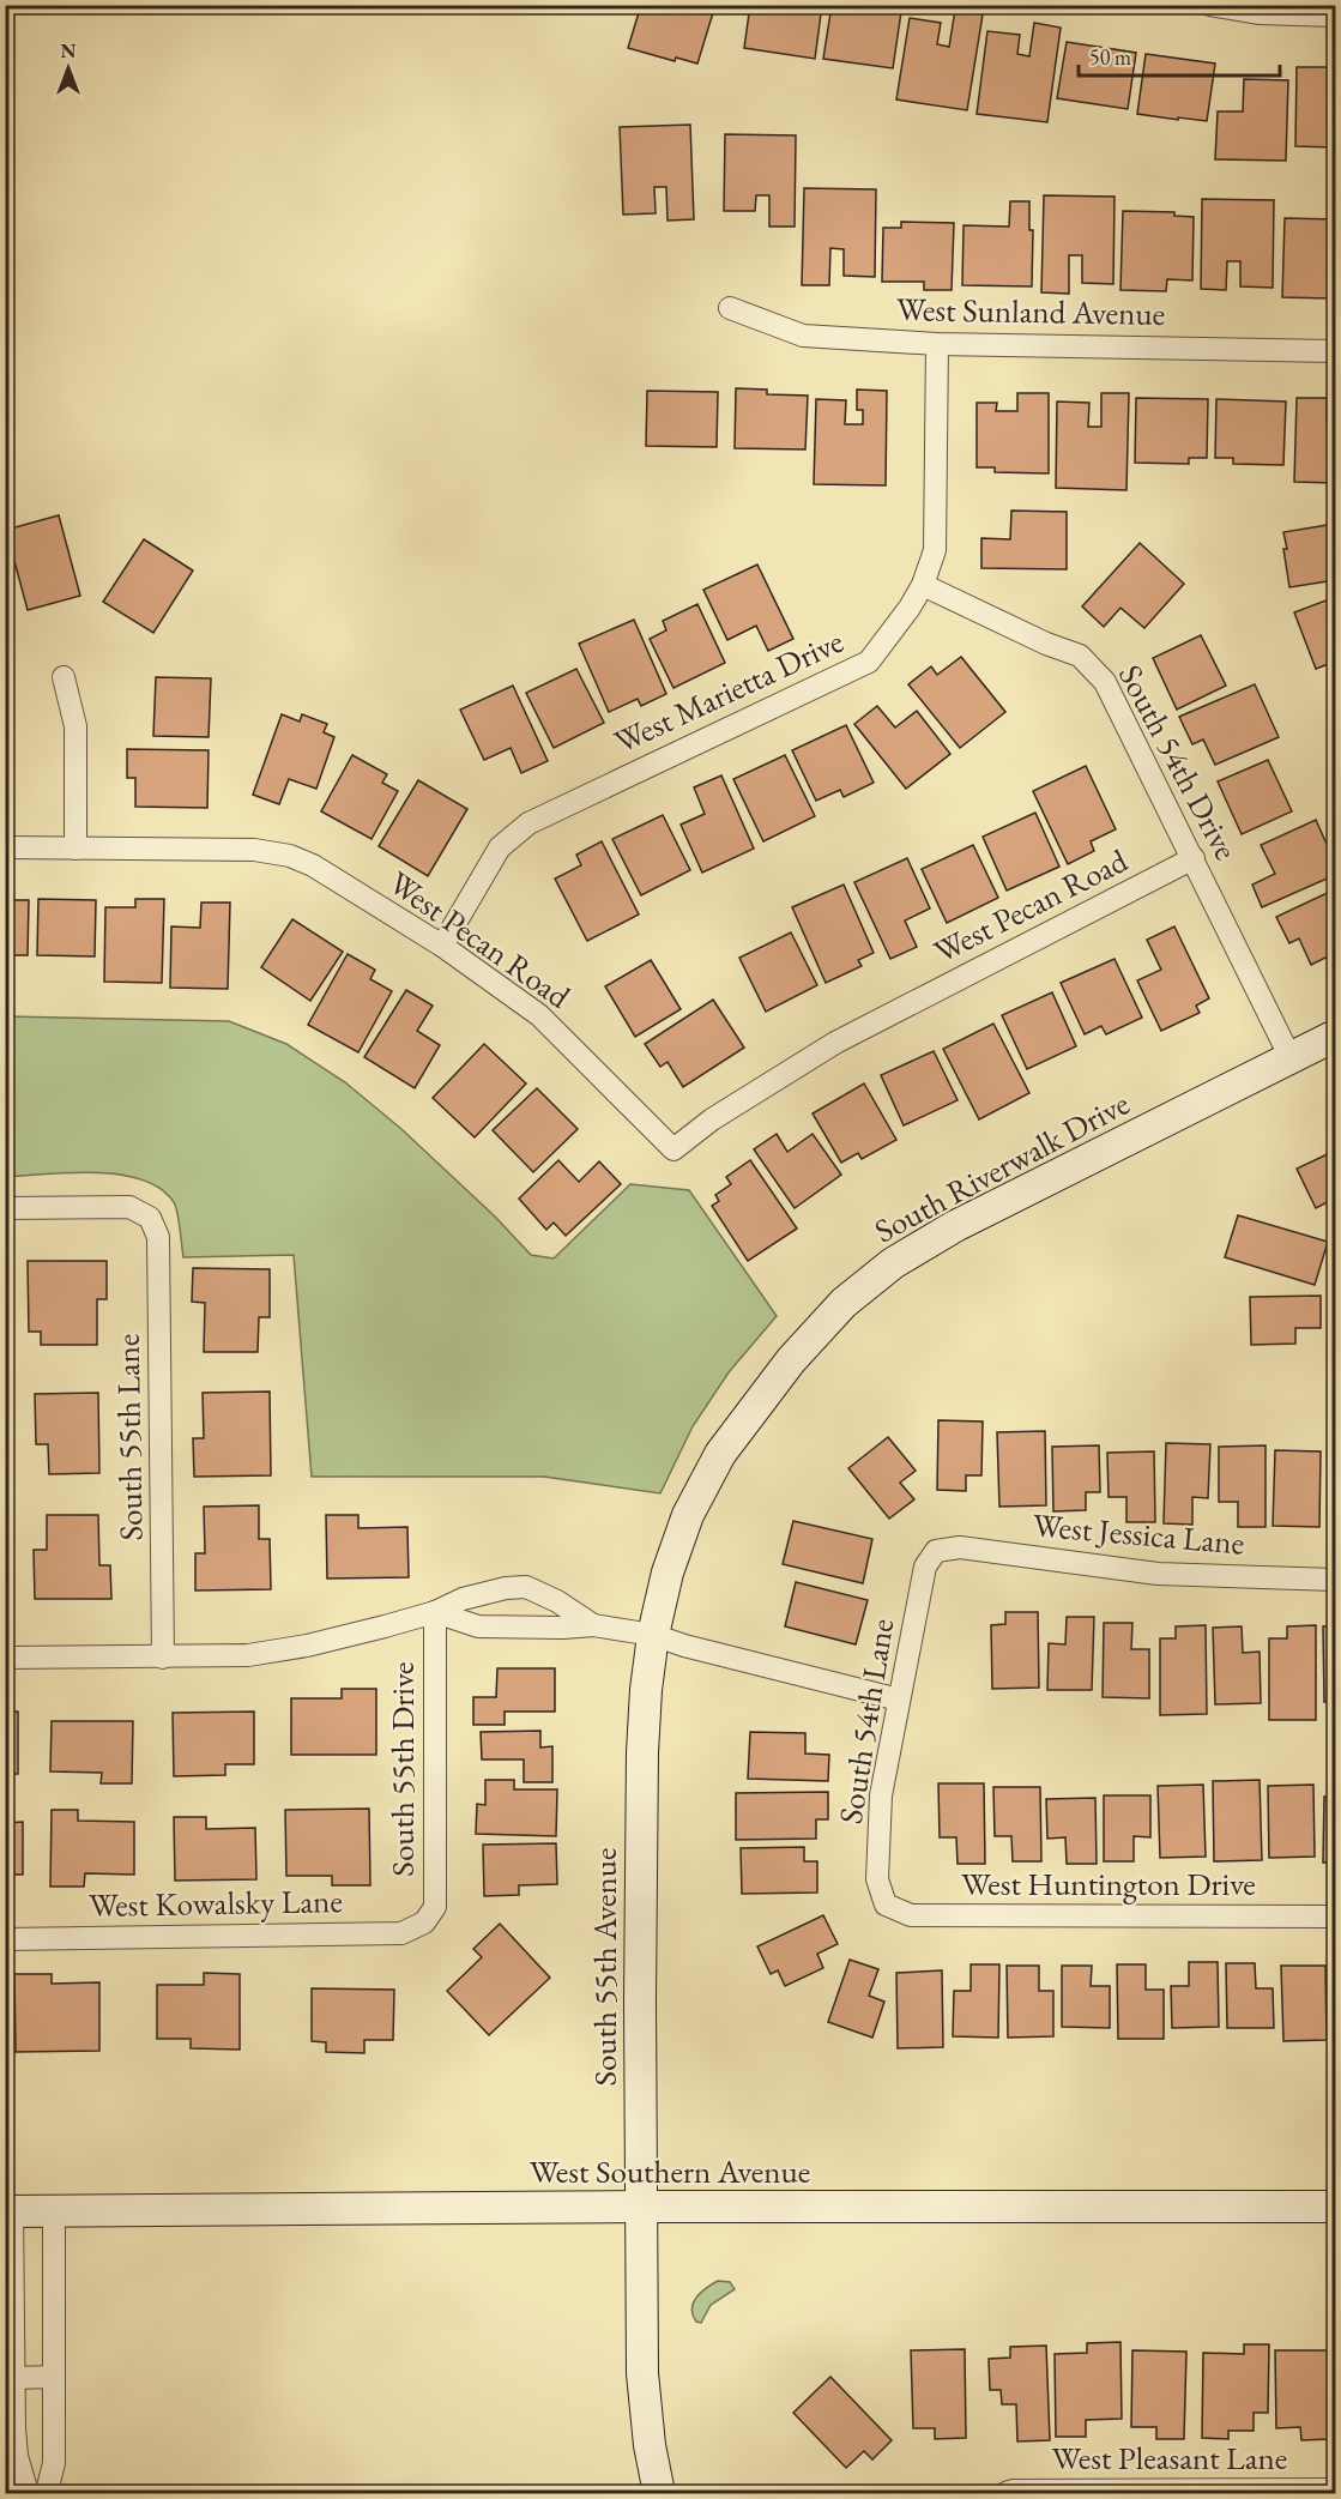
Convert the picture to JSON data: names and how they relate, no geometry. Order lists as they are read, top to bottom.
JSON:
{
  "streets": {
    "street": [
      "West Sunland Avenue",
      "West Marietta Drive",
      "South 54th Drive",
      "West Pecan Road",
      "South Riverwalk Drive",
      "South 55th Lane",
      "West Jessica Lane",
      "South 54th Lane",
      "South 55th Drive",
      "West Huntington Drive",
      "West Kowalsky Lane",
      "South 55th Avenue",
      "West Southern Avenue",
      "West Pleasant Lane"
    ]
  },
  "crossings": [
    ["West Sunland Avenue", "West Marietta Drive"],
    ["West Marietta Drive", "South 54th Drive"],
    ["West Marietta Drive", "West Pecan Road"],
    ["South 54th Drive", "West Pecan Road"],
    ["South 54th Drive", "South Riverwalk Drive"],
    ["South Riverwalk Drive", "South 55th Avenue"],
    ["West Jessica Lane", "South 54th Lane"],
    ["South 54th Lane", "West Huntington Drive"],
    ["South 55th Drive", "West Kowalsky Lane"],
    ["South 55th Avenue", "West Southern Avenue"]
  ],
  "scale_bar": "50 m",
  "north": "top"
}
